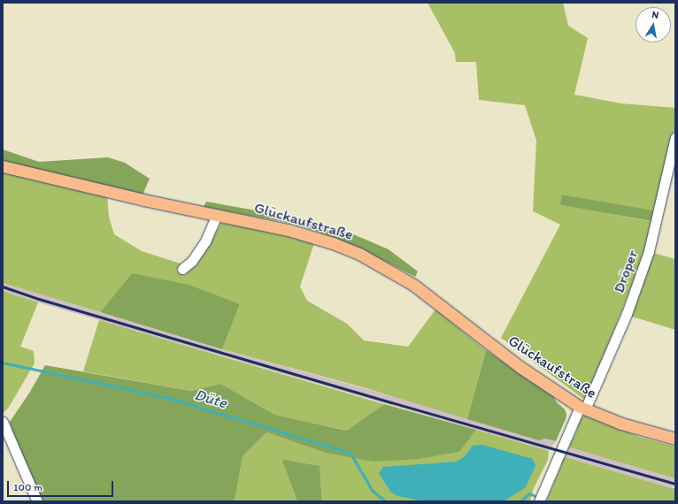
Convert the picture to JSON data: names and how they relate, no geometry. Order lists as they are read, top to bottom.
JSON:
{
  "streets": {
    "main road": ["Glückaufstraße"],
    "street": ["Dröper"]
  },
  "crossings": [
    ["Glückaufstraße", "Dröper"]
  ],
  "water": ["Düte"],
  "scale_bar": "100 m",
  "north": "top"
}
